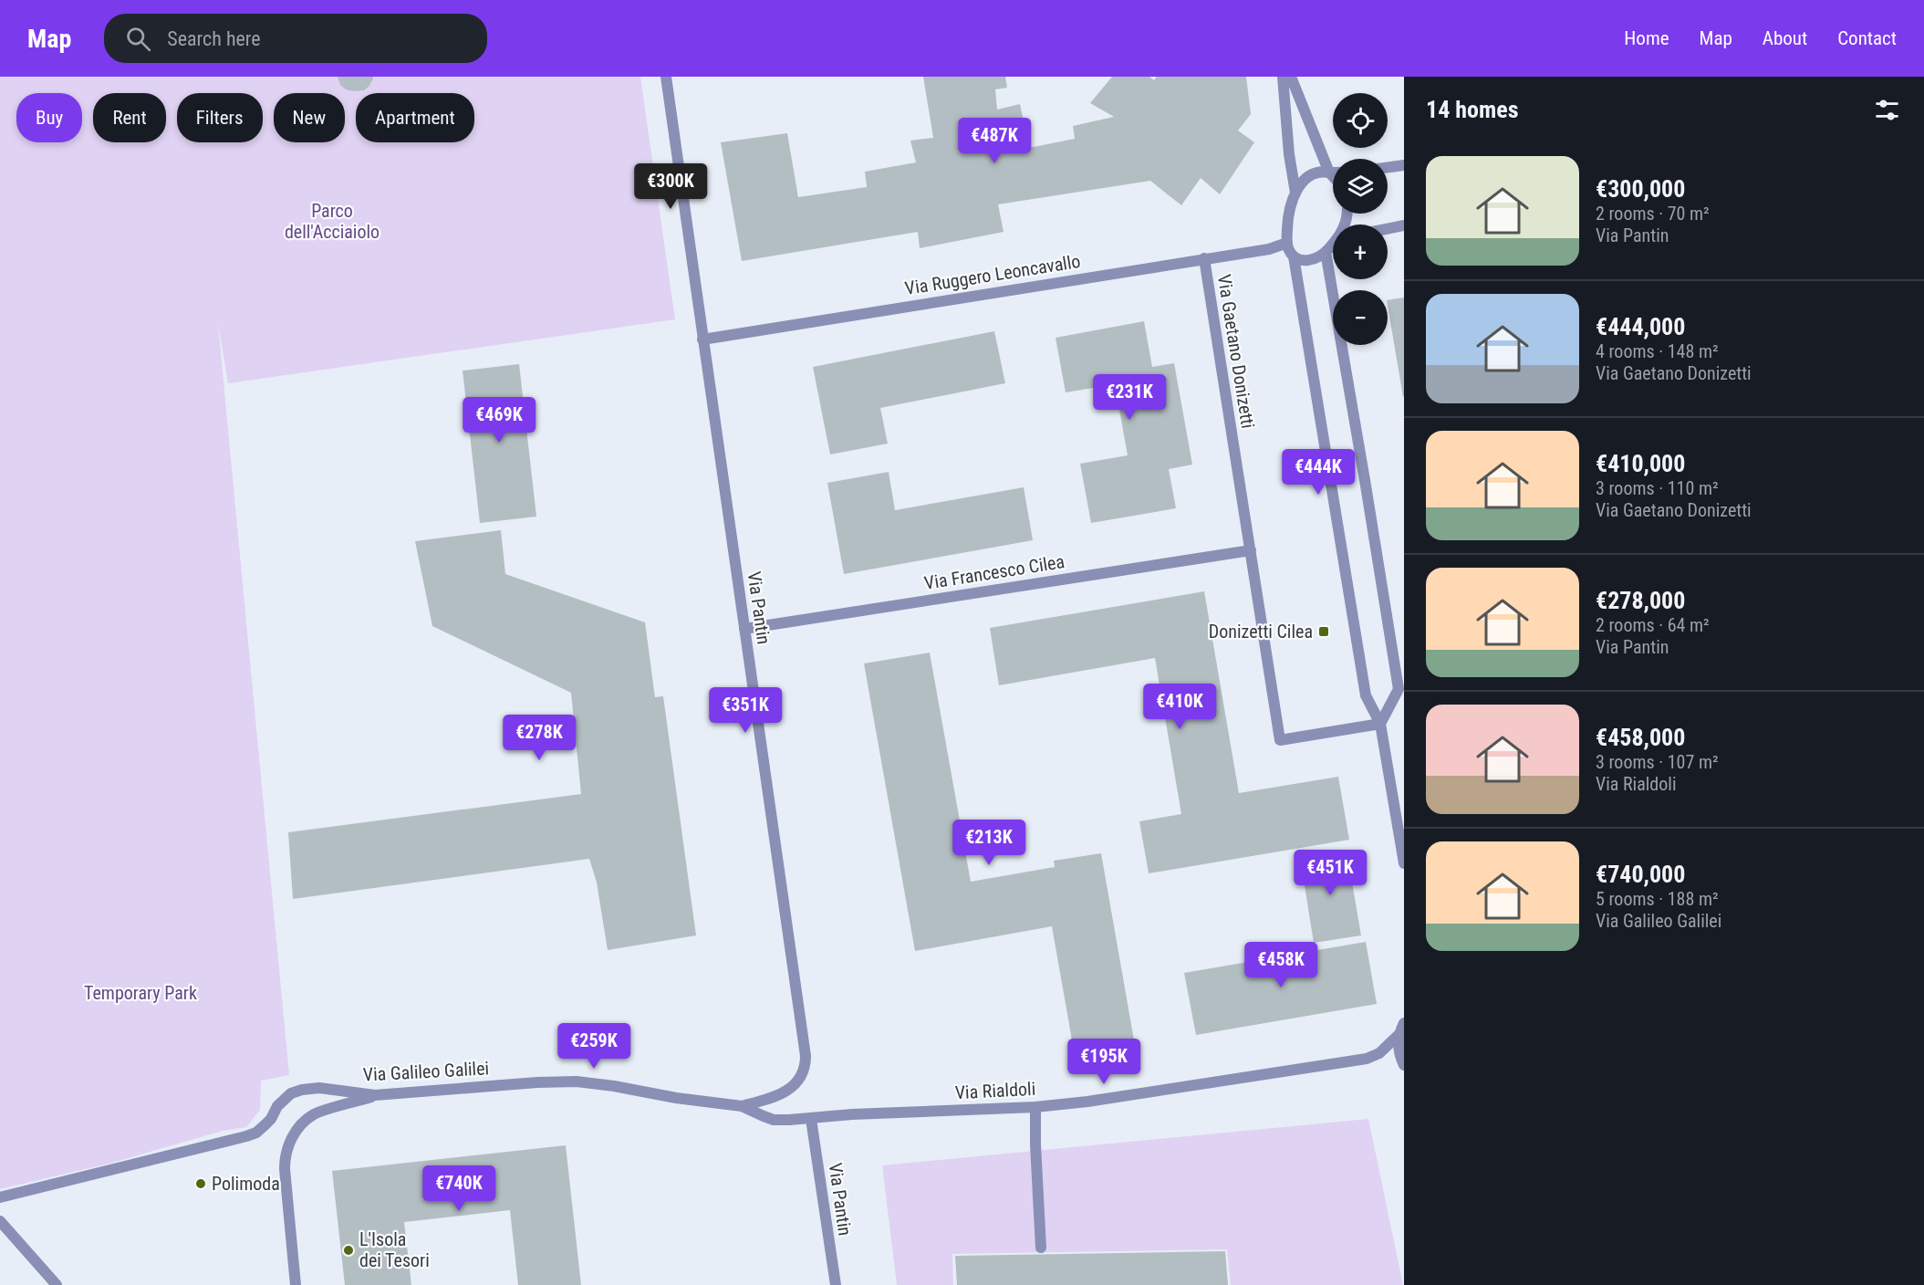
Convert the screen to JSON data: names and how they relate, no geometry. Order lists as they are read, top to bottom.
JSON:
{
  "streets": {
    "street": [
      "Via Ruggero Leoncavallo",
      "Via Gaetano Donizetti",
      "Via Francesco Cilea",
      "Via Pantin",
      "Via Galileo Galilei",
      "Via Rialdoli"
    ]
  },
  "crossings": [
    ["Via Ruggero Leoncavallo", "Via Gaetano Donizetti"],
    ["Via Ruggero Leoncavallo", "Via Pantin"],
    ["Via Gaetano Donizetti", "Via Francesco Cilea"],
    ["Via Francesco Cilea", "Via Pantin"],
    ["Via Pantin", "Via Galileo Galilei"],
    ["Via Pantin", "Via Rialdoli"],
    ["Via Galileo Galilei", "Via Rialdoli"]
  ],
  "parks": ["Parco dell'Acciaiolo", "Temporary Park"],
  "places": {
    "transit": ["Donizetti Cilea"],
    "other": ["Polimoda", "L'Isola dei Tesori"]
  },
  "page": {
    "header": "Map",
    "search": "Search here",
    "nav": [
      "Home",
      "Map",
      "About",
      "Contact"
    ],
    "heading": "14 homes",
    "map_buttons": ["+", "−"],
    "chip": [
      "Buy",
      "Rent",
      "Filters",
      "New",
      "Apartment"
    ],
    "price": [
      "€487K",
      "€300K",
      "€231K",
      "€469K",
      "€444K",
      "€410K",
      "€351K",
      "€278K",
      "€213K",
      "€451K",
      "€458K",
      "€259K",
      "€195K",
      "€740K"
    ],
    "list": [
      {
        "name": "€300,000",
        "note": "2 rooms · 70 m² · Via Pantin"
      },
      {
        "name": "€444,000",
        "note": "4 rooms · 148 m² · Via Gaetano Donizetti"
      },
      {
        "name": "€410,000",
        "note": "3 rooms · 110 m² · Via Gaetano Donizetti"
      },
      {
        "name": "€278,000",
        "note": "2 rooms · 64 m² · Via Pantin"
      },
      {
        "name": "€458,000",
        "note": "3 rooms · 107 m² · Via Rialdoli"
      },
      {
        "name": "€740,000",
        "note": "5 rooms · 188 m² · Via Galileo Galilei"
      }
    ]
  }
}
